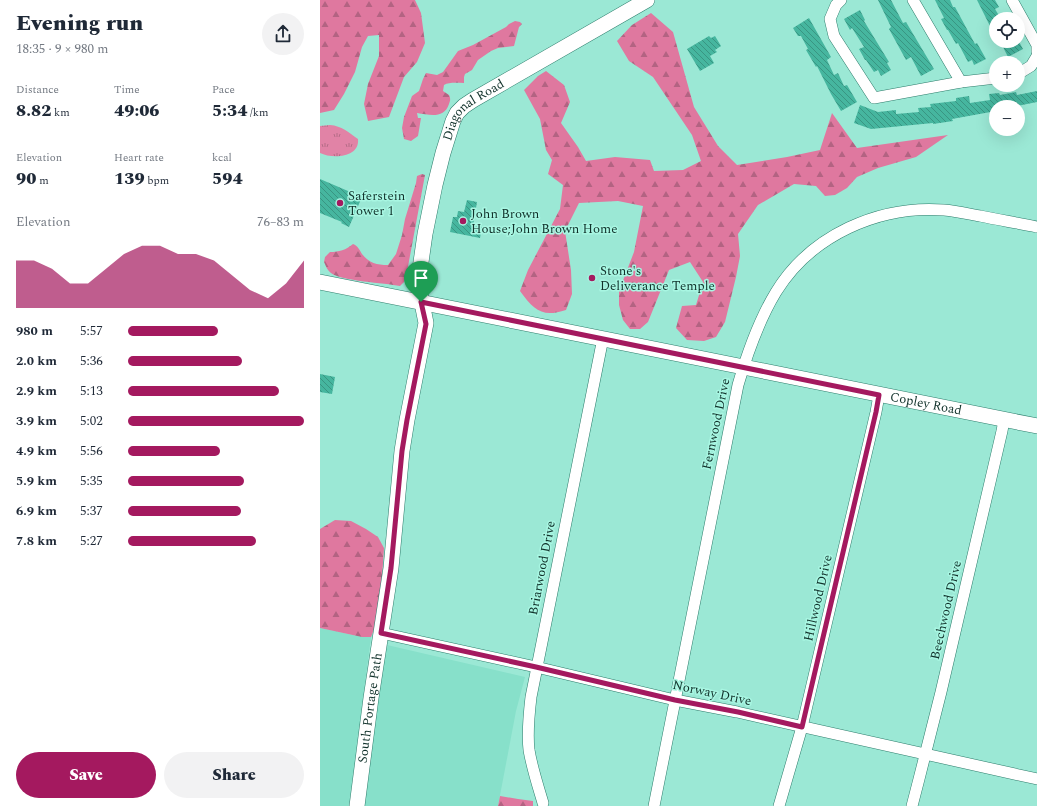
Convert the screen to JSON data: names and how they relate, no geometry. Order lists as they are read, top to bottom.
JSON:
{
  "streets": {
    "street": [
      "Diagonal Road",
      "Copley Road",
      "Fernwood Drive",
      "Briarwood Drive",
      "Hillwood Drive",
      "Beechwood Drive",
      "Norway Drive",
      "South Portage Path"
    ]
  },
  "crossings": [
    ["Diagonal Road", "Copley Road"],
    ["Diagonal Road", "South Portage Path"],
    ["Copley Road", "Fernwood Drive"],
    ["Copley Road", "Briarwood Drive"],
    ["Copley Road", "Hillwood Drive"],
    ["Copley Road", "Beechwood Drive"],
    ["Copley Road", "South Portage Path"],
    ["Fernwood Drive", "Norway Drive"],
    ["Briarwood Drive", "Norway Drive"],
    ["Hillwood Drive", "Norway Drive"],
    ["Beechwood Drive", "Norway Drive"],
    ["Norway Drive", "South Portage Path"]
  ],
  "places": ["Saferstein Tower 1", "John Brown House;John Brown Home", "Stone's Deliverance Temple"],
  "page": {
    "heading": ["Evening run", "18:35 · 9 × 980 m"],
    "map_buttons": ["+", "−"],
    "stats": [
      ["Distance", "8.82 km"],
      ["Time", "49:06"],
      ["Pace", "5:34 /km"],
      ["Elevation", "90 m"],
      ["Heart rate", "139 bpm"],
      ["kcal", "594"]
    ],
    "chart": ["Elevation", "76–83 m"],
    "list": [
      {
        "name": "980 m",
        "note": "5:57"
      },
      {
        "name": "2.0 km",
        "note": "5:36"
      },
      {
        "name": "2.9 km",
        "note": "5:13"
      },
      {
        "name": "3.9 km",
        "note": "5:02"
      },
      {
        "name": "4.9 km",
        "note": "5:56"
      },
      {
        "name": "5.9 km",
        "note": "5:35"
      },
      {
        "name": "6.9 km",
        "note": "5:37"
      },
      {
        "name": "7.8 km",
        "note": "5:27"
      }
    ],
    "buttons": ["Save", "Share"]
  }
}
